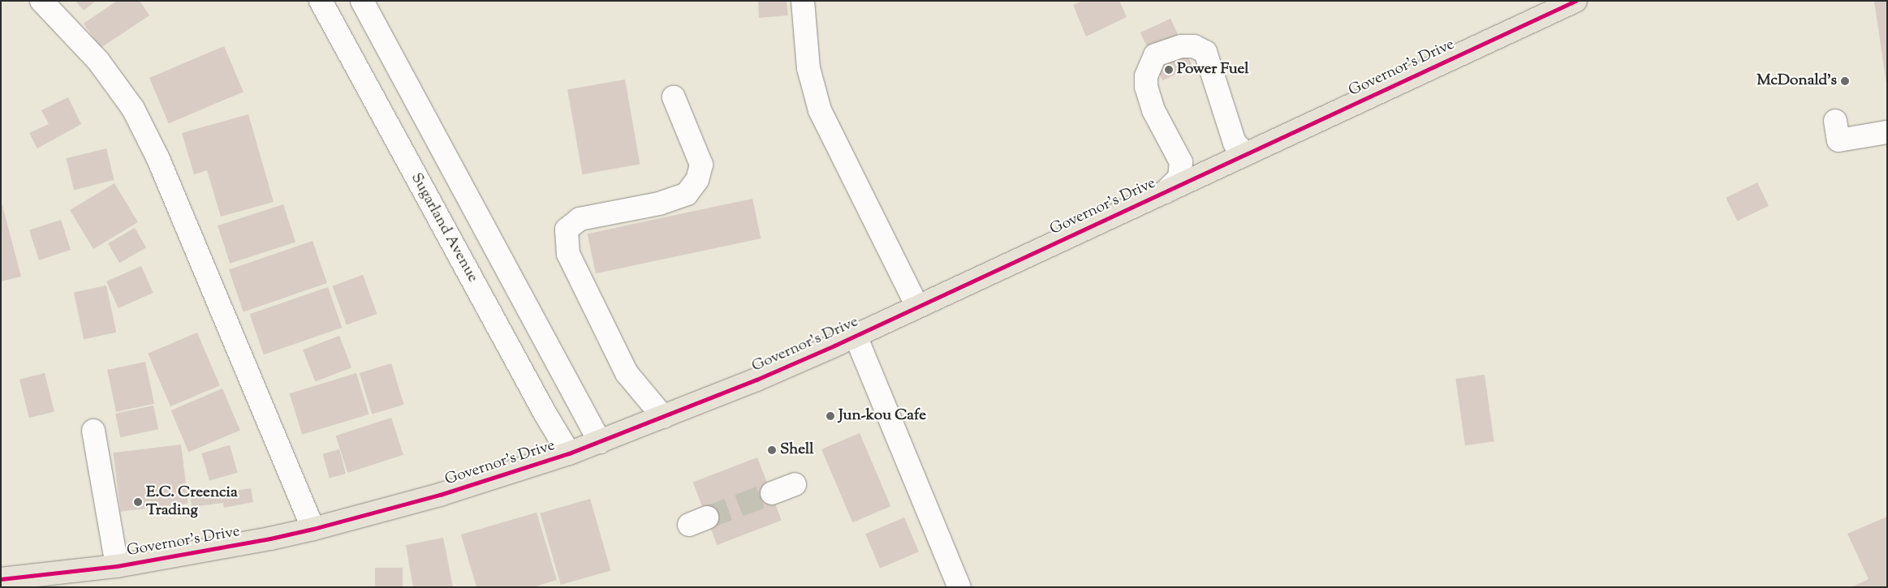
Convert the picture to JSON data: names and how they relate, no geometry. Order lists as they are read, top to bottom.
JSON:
{
  "streets": {
    "main road": ["Governor's Drive"],
    "street": ["Sugarland Avenue"]
  },
  "crossings": [
    ["Governor's Drive", "Sugarland Avenue"]
  ],
  "places": [
    "Power Fuel",
    "McDonald's",
    "Jun-kou Cafe",
    "Shell",
    "E.C. Creencia Trading"
  ]
}
